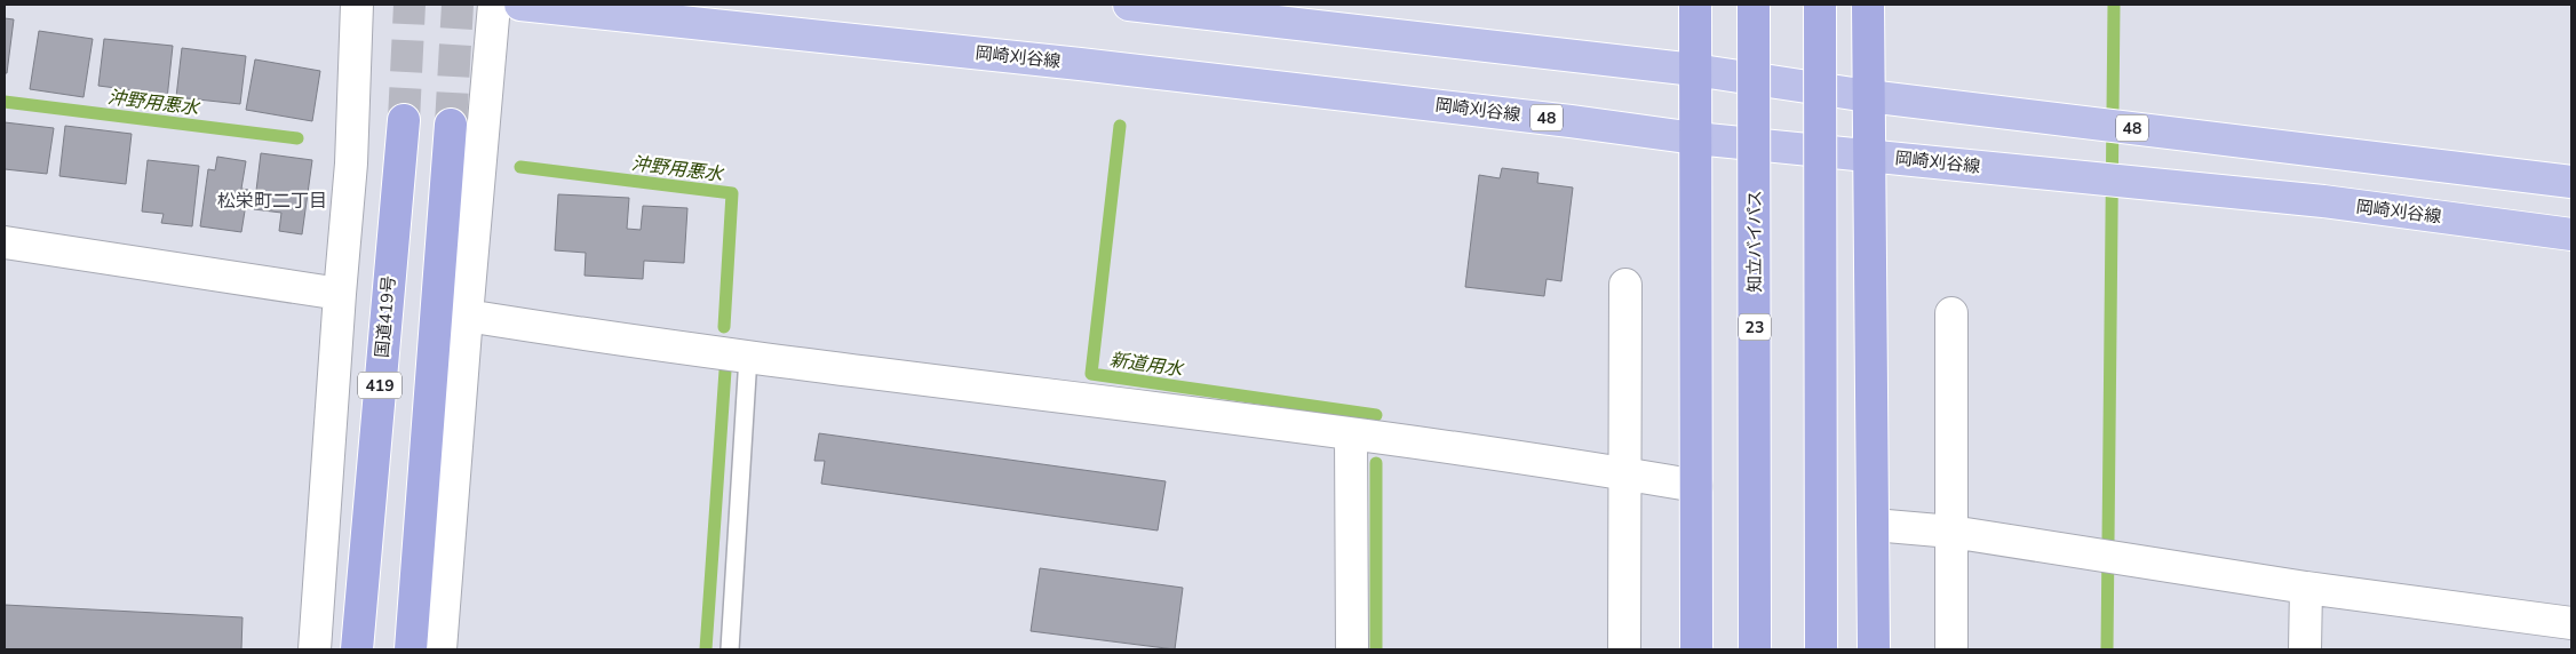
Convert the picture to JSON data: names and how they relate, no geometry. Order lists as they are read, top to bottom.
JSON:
{
  "streets": {
    "highway": [
      "知立バイパス",
      "国道419号",
      "23",
      "419"
    ],
    "main road": ["岡崎刈谷線", "48"]
  },
  "districts": ["松栄町二丁目"],
  "water": ["沖野用悪水", "新道用水"]
}
